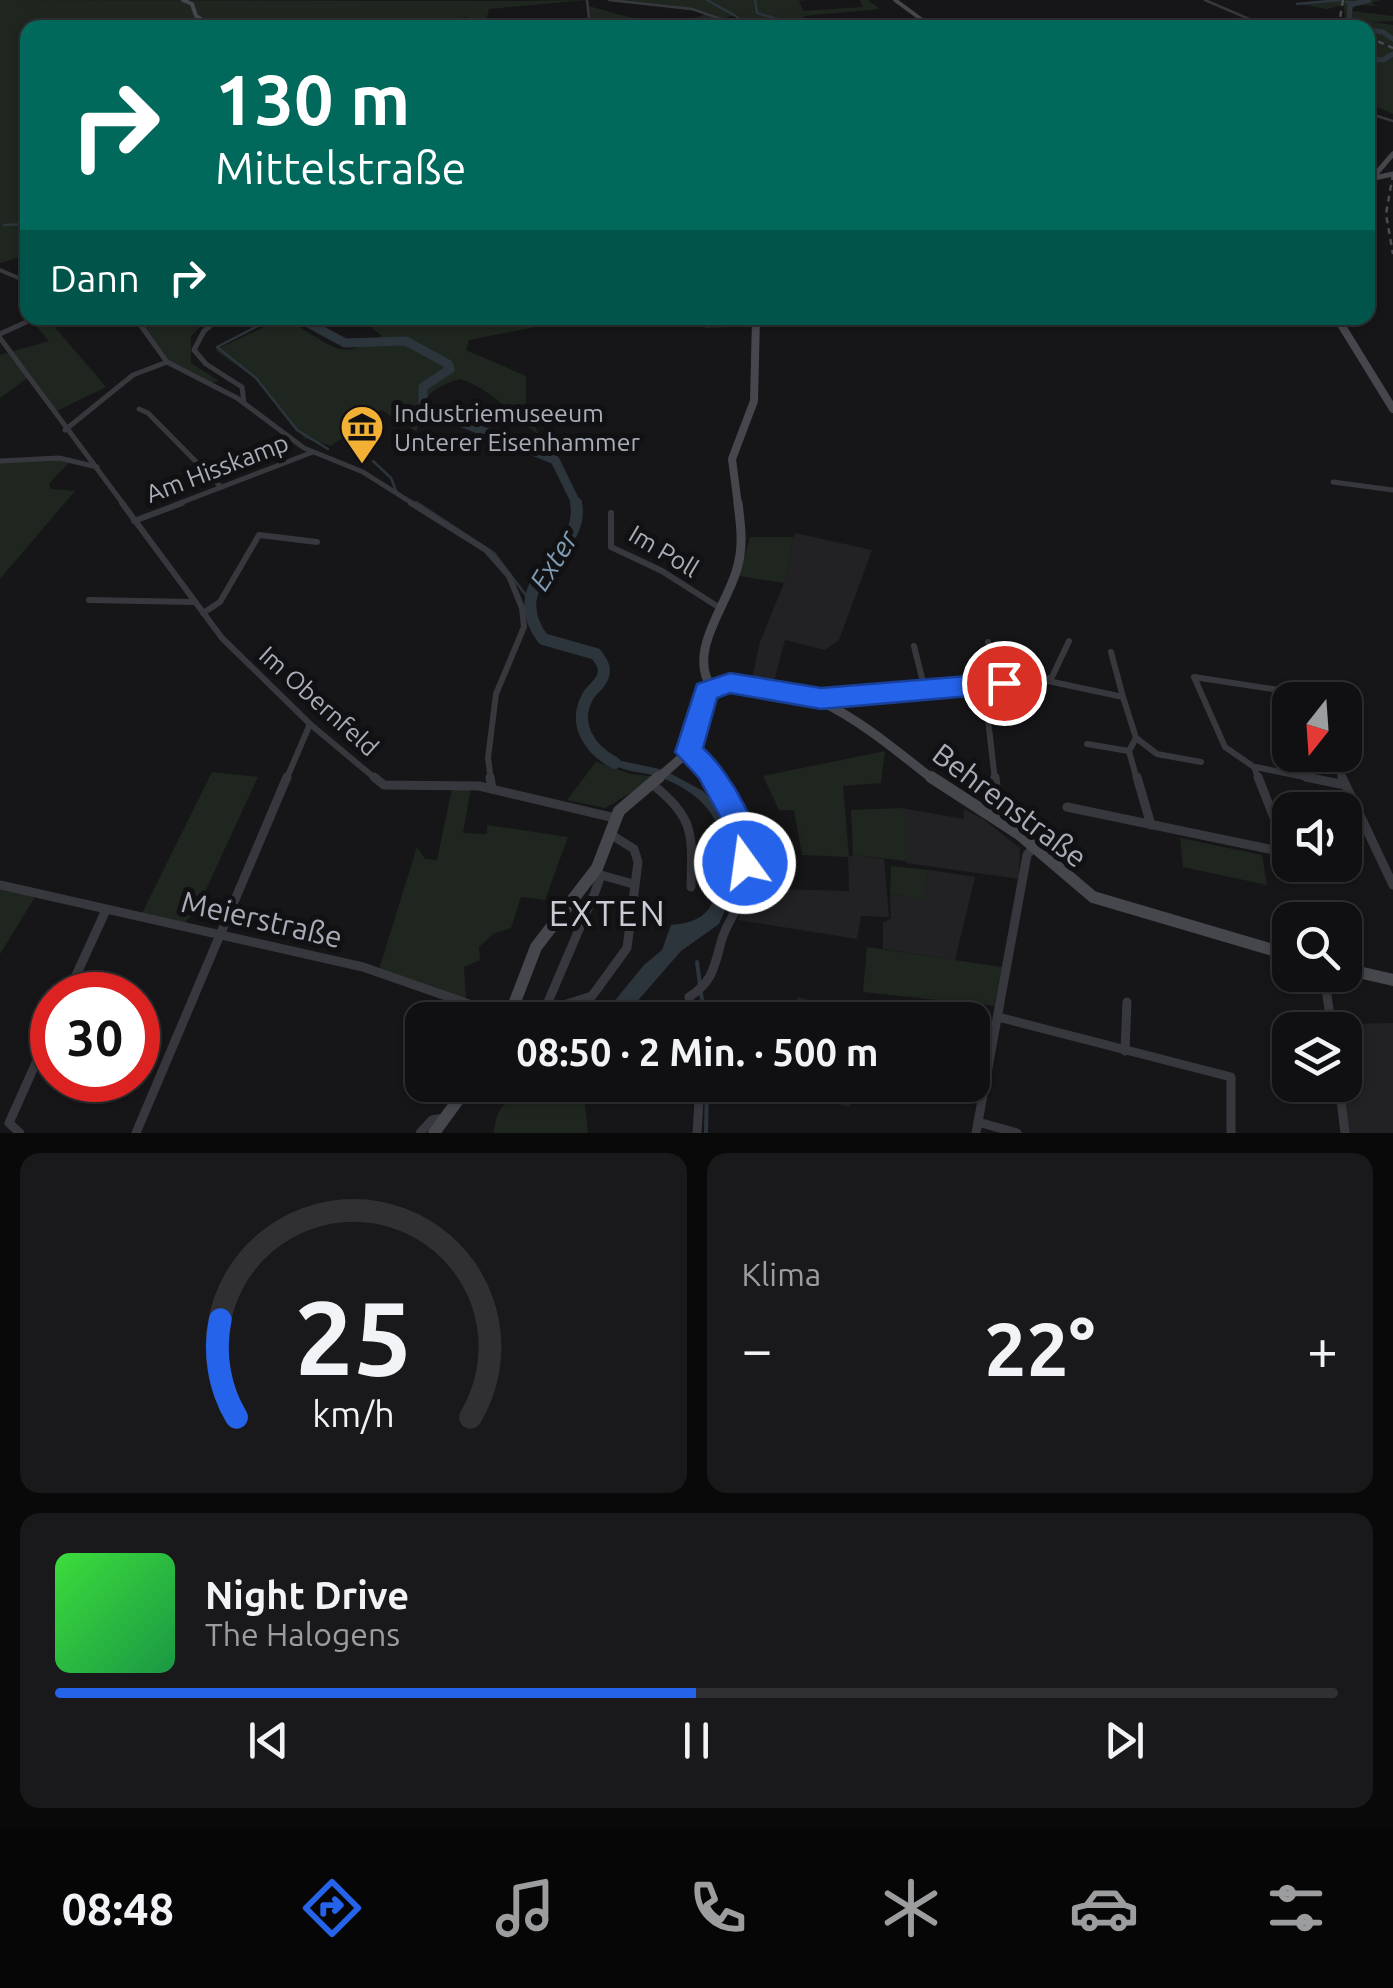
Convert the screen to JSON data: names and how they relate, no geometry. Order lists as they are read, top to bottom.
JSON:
{
  "streets": {
    "main road": ["Behrenstraße"],
    "street": [
      "Am Hisskamp",
      "Im Poll",
      "Im Obernfeld",
      "Meierstraße"
    ]
  },
  "crossings": [
    ["Am Hisskamp", "Im Obernfeld"]
  ],
  "districts": ["EXTEN"],
  "water": ["Exter"],
  "places": {
    "museum": ["Industriemuseeum Unterer Eisenhammer"]
  },
  "north": "bottom",
  "page": {
    "turn": ["130 m", "Mittelstraße"],
    "then": "Dann",
    "limit": "30",
    "trip": "08:50 · 2 Min. · 500 m",
    "tile": "Klima",
    "heat": ["−", "22°", "+"],
    "song": ["Night Drive", "The Halogens"],
    "tabs": "08:48",
    "gauge": ["25", "km/h"]
  }
}
